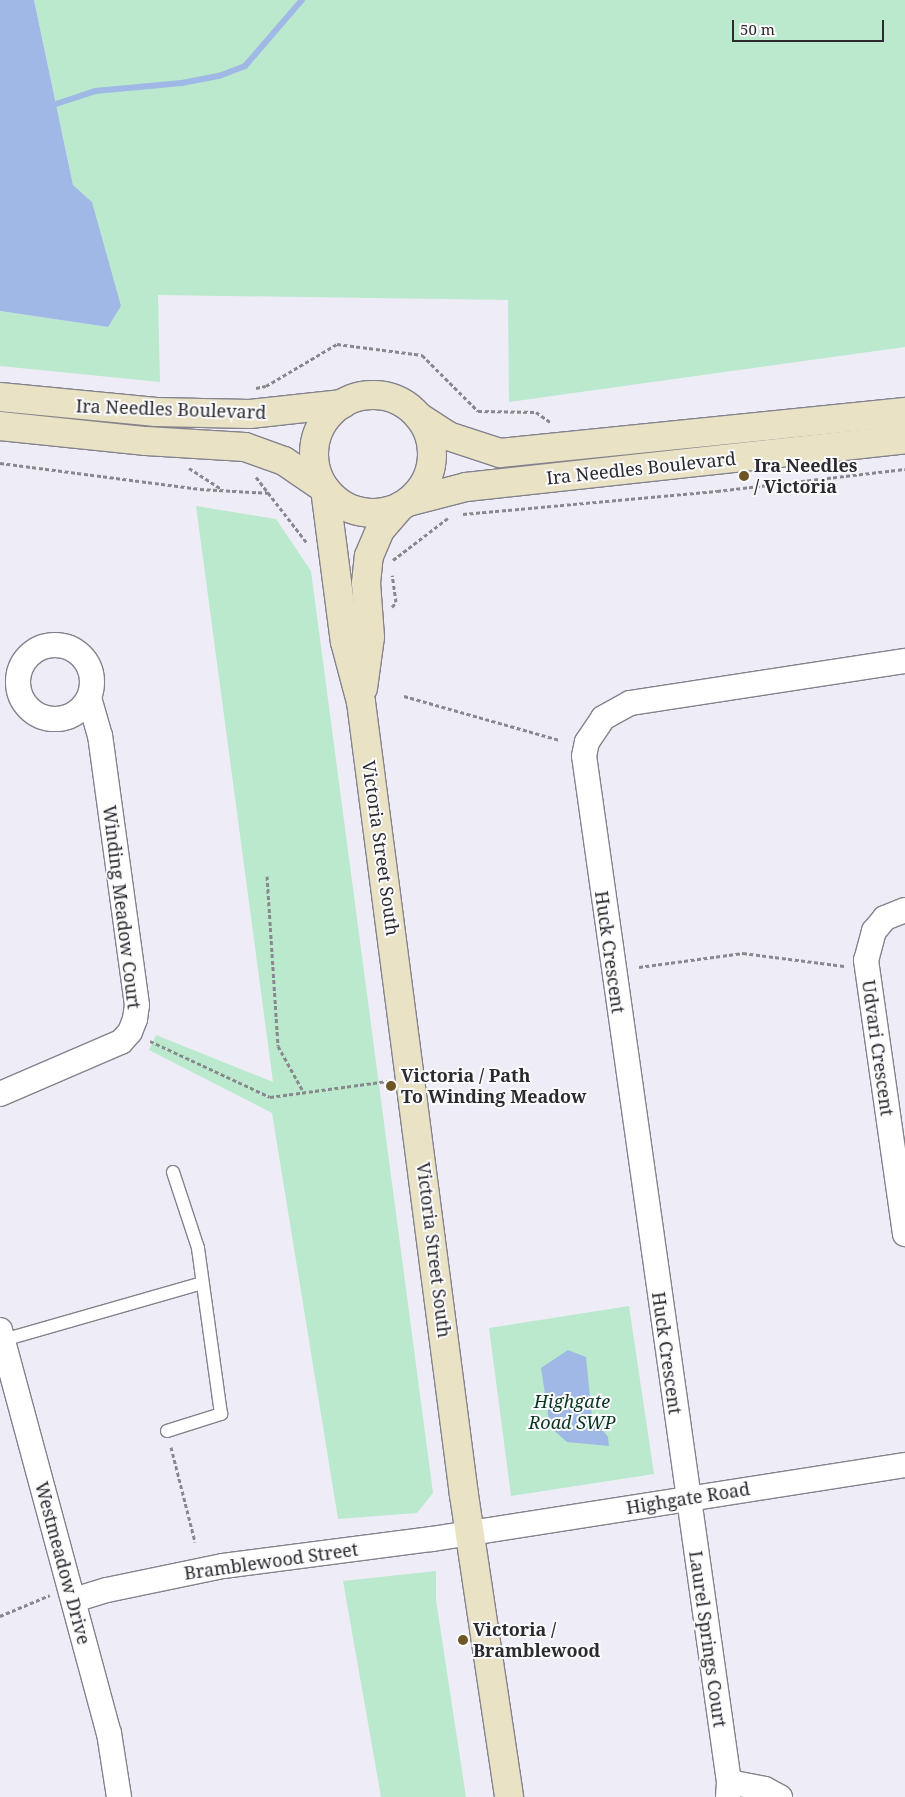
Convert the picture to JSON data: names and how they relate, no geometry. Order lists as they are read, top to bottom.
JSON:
{
  "streets": {
    "main road": ["Ira Needles Boulevard", "Victoria Street South"],
    "street": [
      "Winding Meadow Court",
      "Huck Crescent",
      "Udvari Crescent",
      "Highgate Road",
      "Bramblewood Street",
      "Westmeadow Drive",
      "Laurel Springs Court"
    ]
  },
  "crossings": [
    ["Ira Needles Boulevard", "Victoria Street South"],
    ["Victoria Street South", "Highgate Road"],
    ["Victoria Street South", "Bramblewood Street"],
    ["Huck Crescent", "Highgate Road"],
    ["Huck Crescent", "Laurel Springs Court"],
    ["Highgate Road", "Bramblewood Street"],
    ["Highgate Road", "Laurel Springs Court"],
    ["Bramblewood Street", "Westmeadow Drive"]
  ],
  "parks": ["Highgate Road SWP"],
  "places": ["Ira Needles / Victoria", "Victoria / Path To Winding Meadow", "Victoria / Bramblewood"],
  "scale_bar": "50 m"
}
